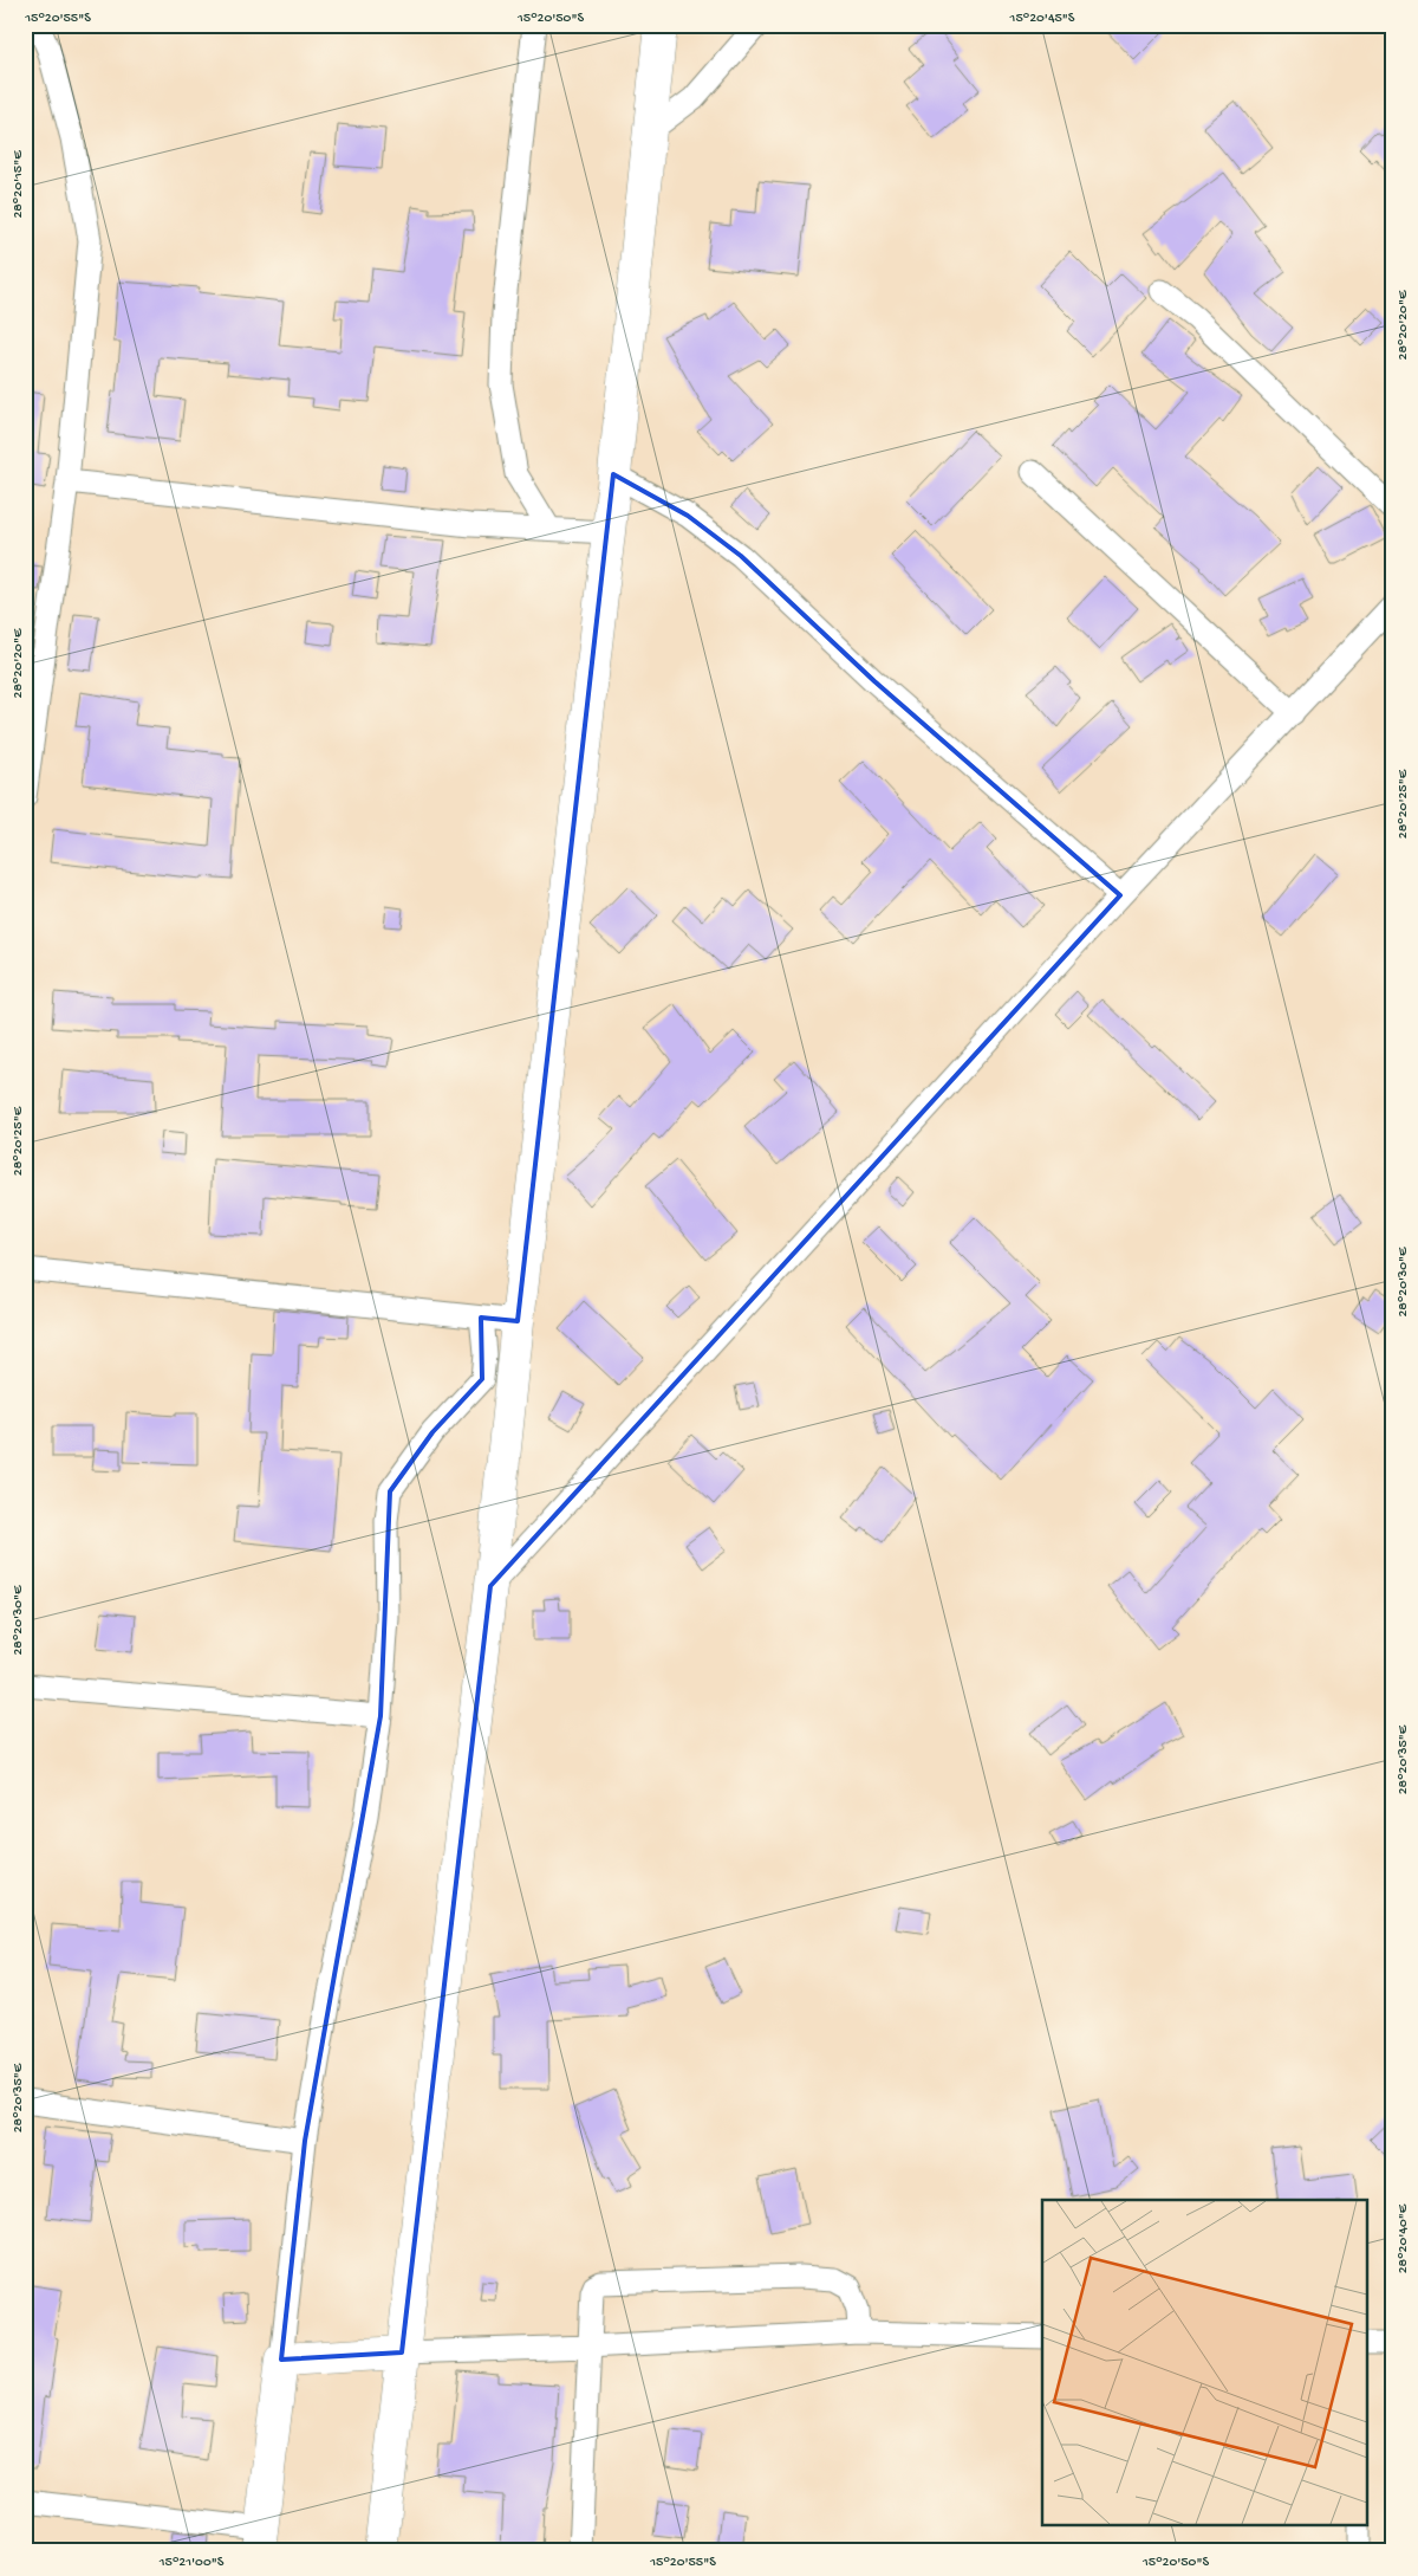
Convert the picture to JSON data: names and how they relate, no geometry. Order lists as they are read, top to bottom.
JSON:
{
  "coordinates": [
    "15°20'55\"S",
    "15°20'50\"S",
    "15°20'45\"S",
    "28°20'15\"E",
    "28°20'20\"E",
    "28°20'25\"E",
    "28°20'30\"E",
    "28°20'35\"E",
    "28°20'40\"E",
    "15°21'00\"S"
  ]
}
